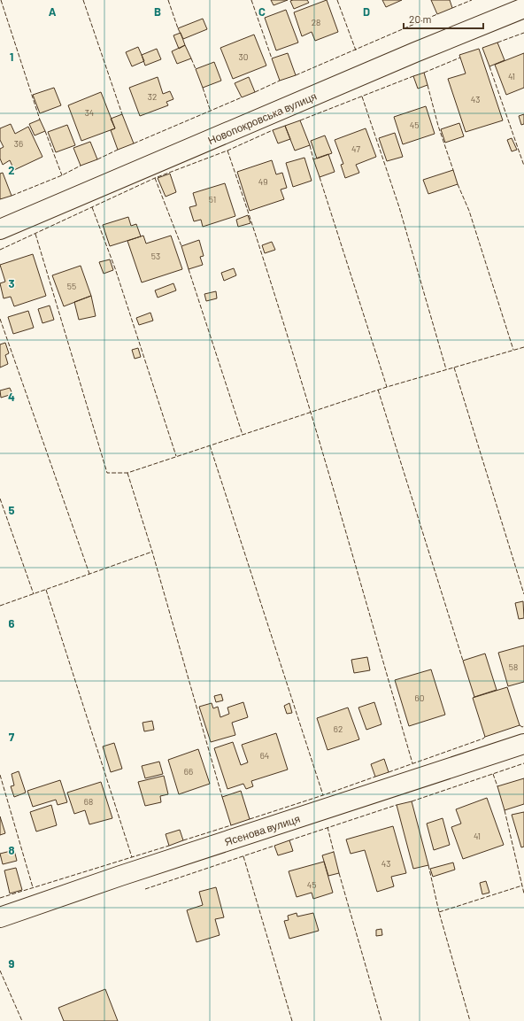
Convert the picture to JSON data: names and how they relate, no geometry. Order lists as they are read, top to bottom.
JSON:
{
  "streets": {
    "street": ["Новопокровська вулиця", "Ясенова вулиця"]
  },
  "house_numbers": [
    "28",
    "30",
    "41",
    "32",
    "43",
    "34",
    "45",
    "36",
    "47",
    "49",
    "51",
    "53",
    "55",
    "58",
    "60",
    "62",
    "64",
    "66",
    "68",
    "41",
    "43",
    "45"
  ],
  "scale_bar": "20 m",
  "grid": {
    "columns": [
      "A",
      "B",
      "C",
      "D"
    ],
    "rows": [
      "1",
      "2",
      "3",
      "4",
      "5",
      "6",
      "7",
      "8",
      "9"
    ]
  }
}
